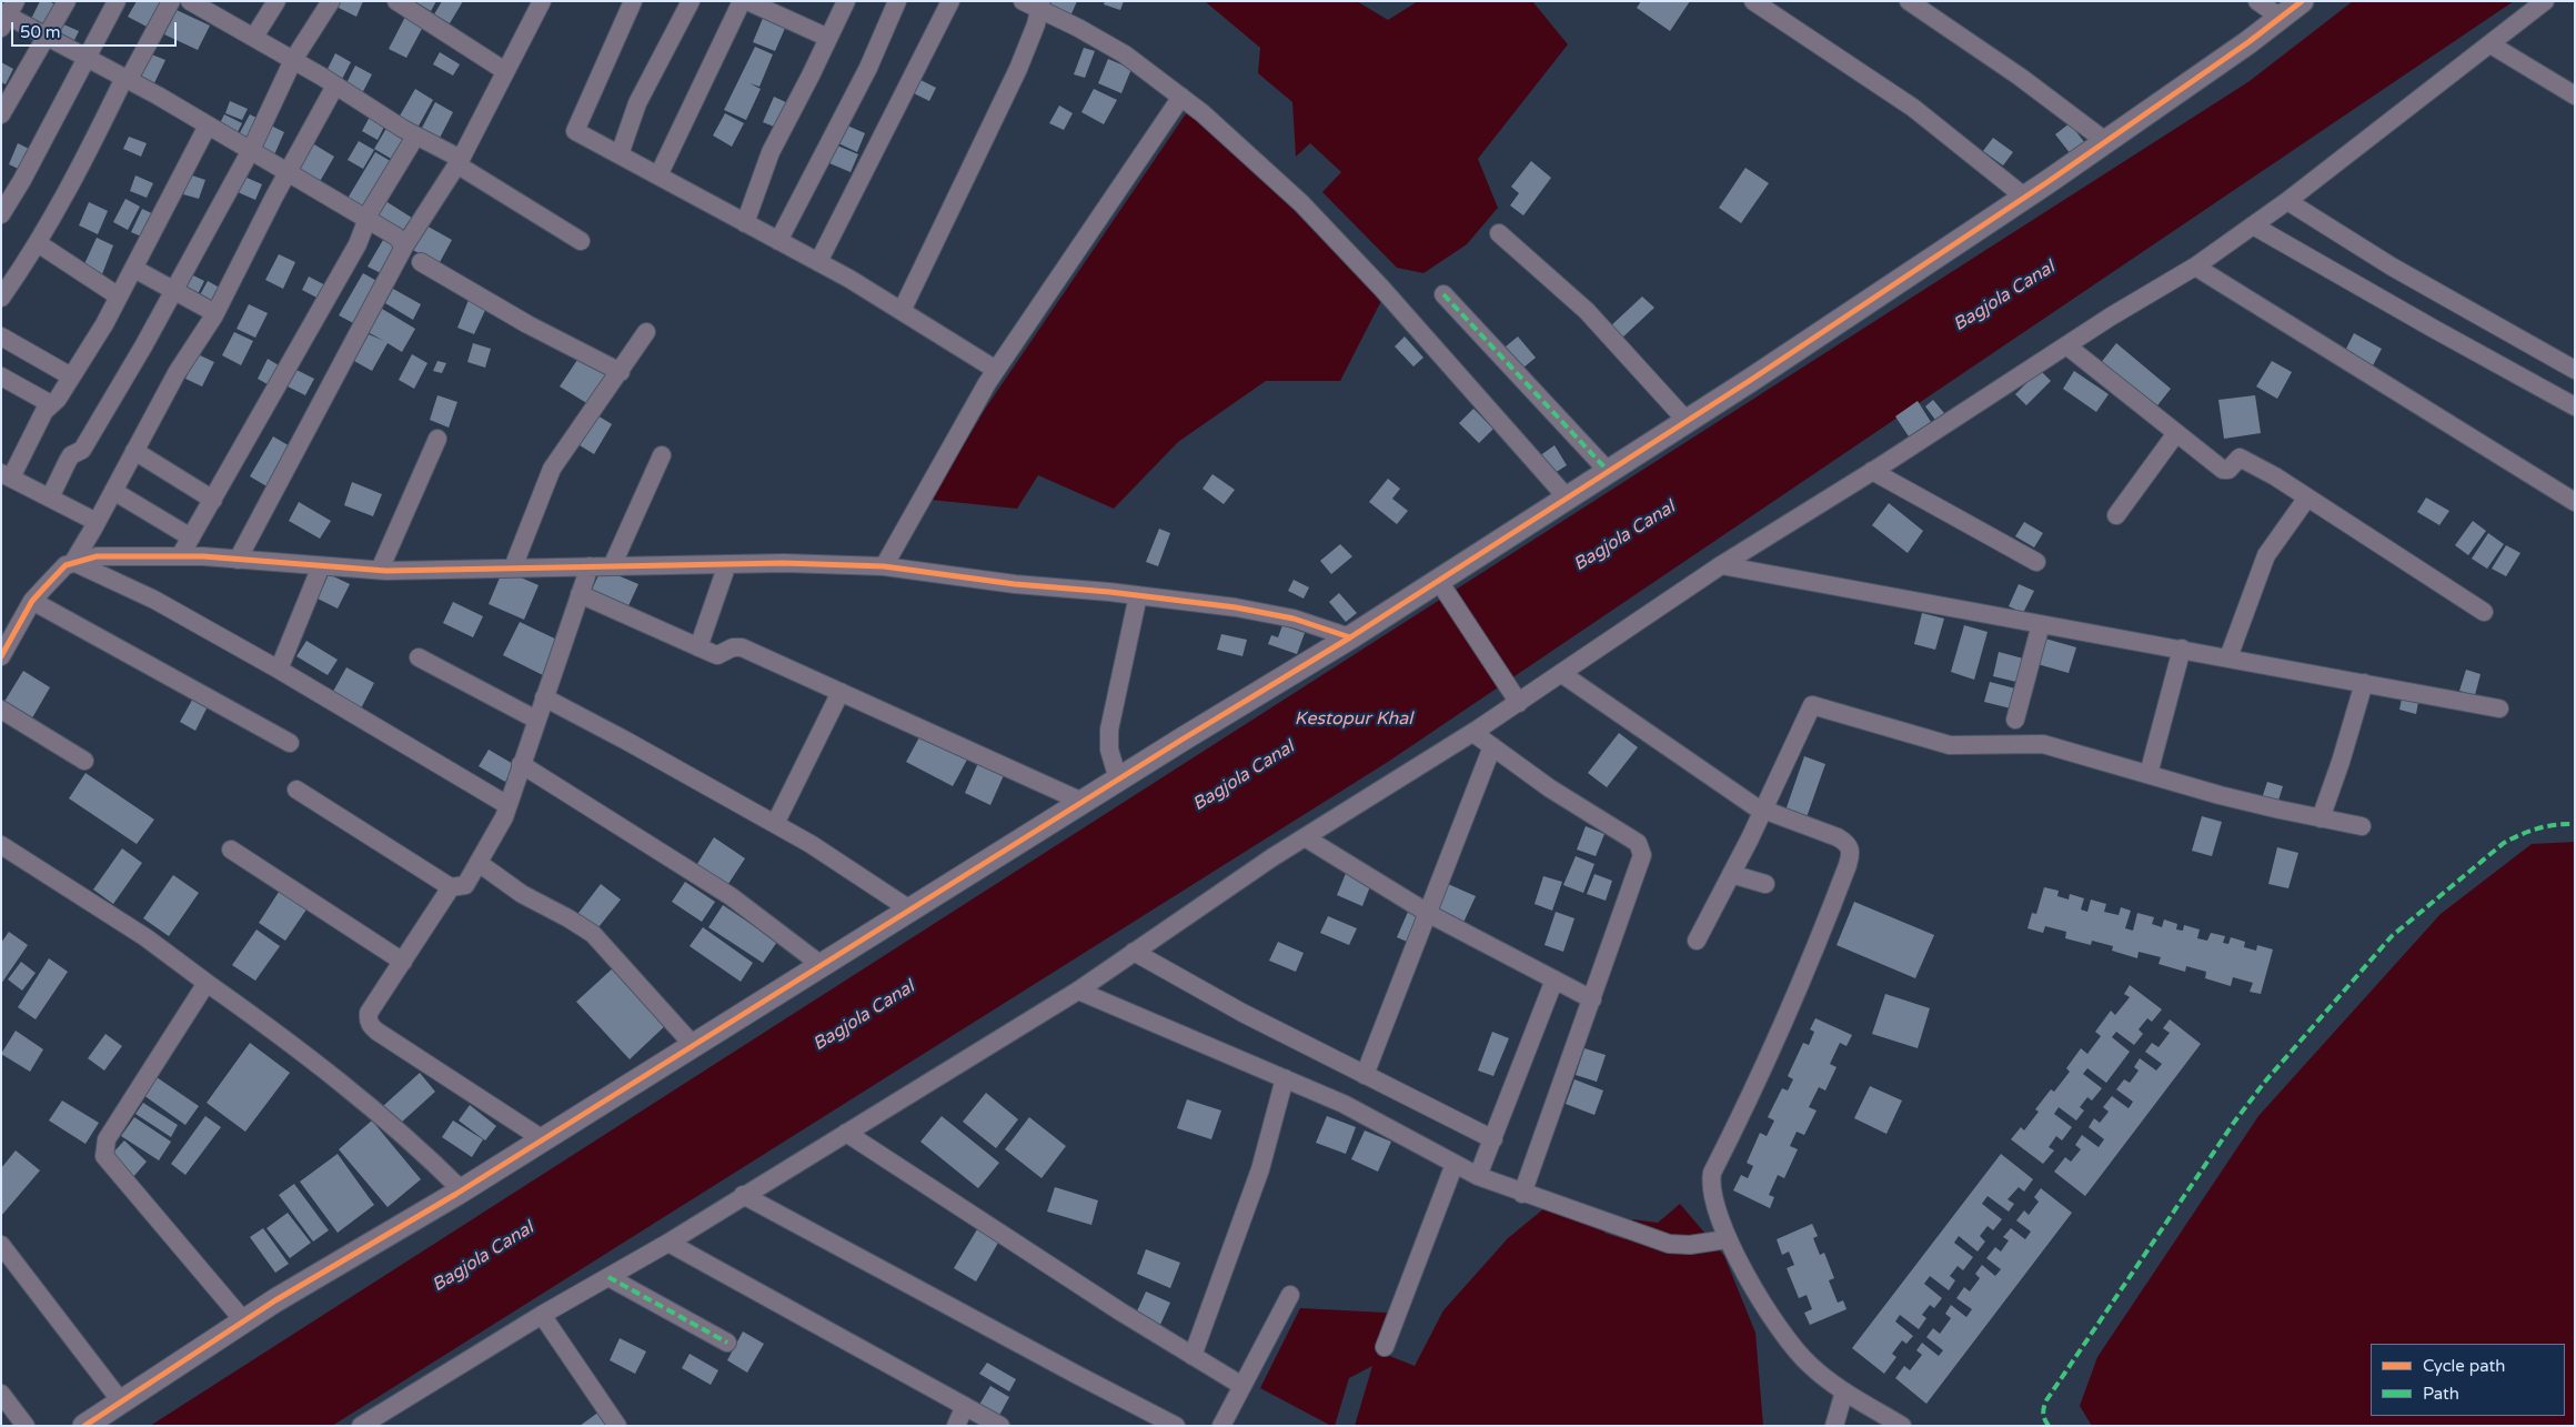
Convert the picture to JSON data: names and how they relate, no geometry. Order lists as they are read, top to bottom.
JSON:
{
  "water": ["Bagjola Canal", "Kestopur Khal"],
  "legend": ["Cycle path", "Path"],
  "scale_bar": "50 m"
}
